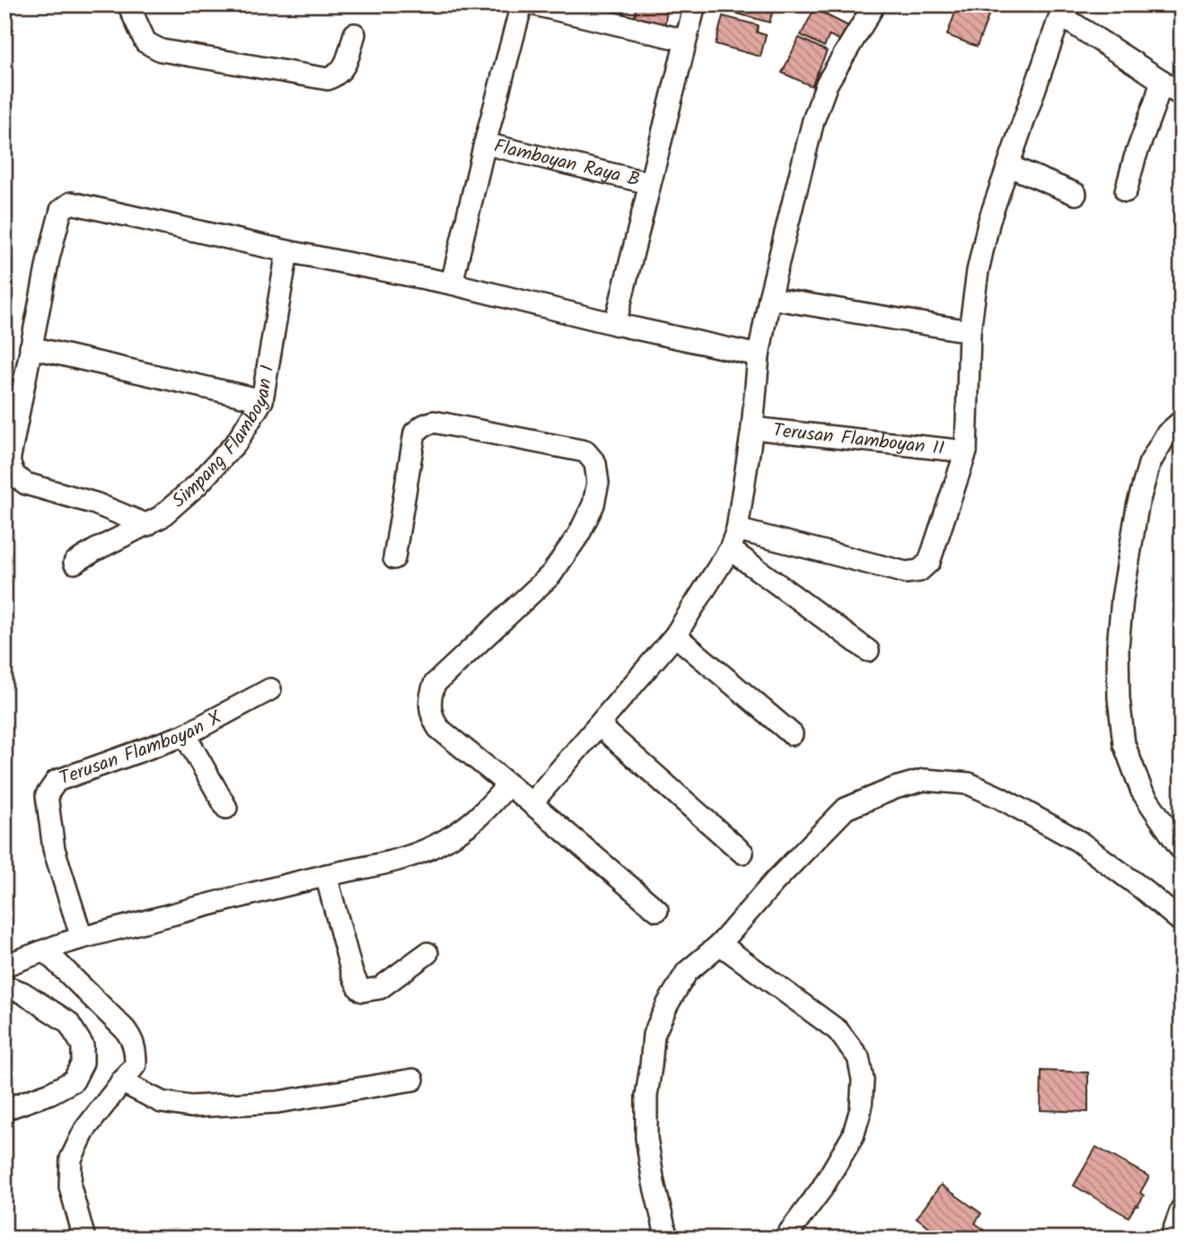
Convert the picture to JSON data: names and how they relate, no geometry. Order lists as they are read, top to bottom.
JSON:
{
  "streets": {
    "street": [
      "Flamboyan Raya B",
      "Simpang Flamboyan I",
      "Terusan Flamboyan II",
      "Terusan Flamboyan X"
    ]
  }
}
